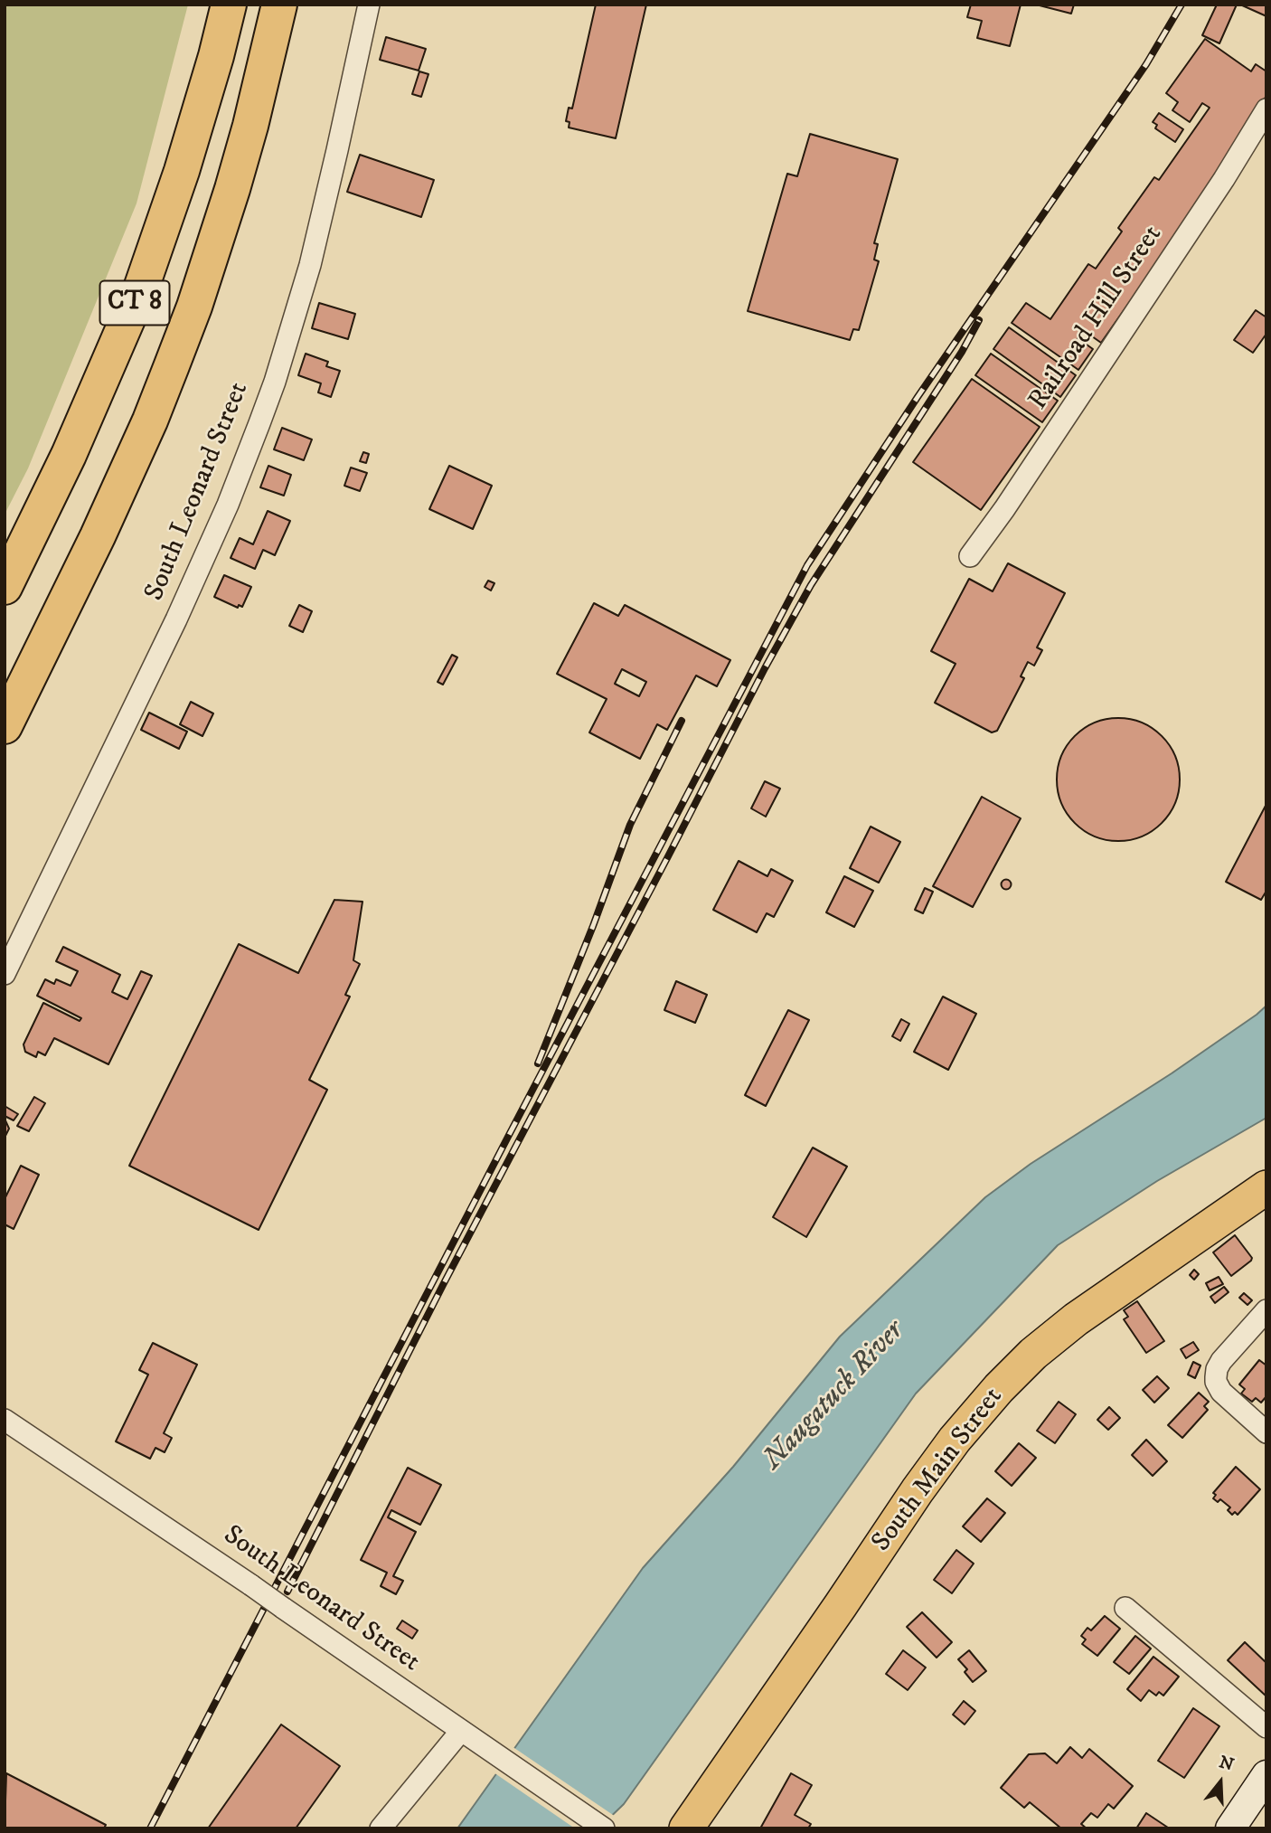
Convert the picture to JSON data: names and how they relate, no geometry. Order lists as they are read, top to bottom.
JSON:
{
  "streets": {
    "highway": ["CT 8"],
    "main road": ["South Main Street"],
    "street": ["Railroad Hill Street", "South Leonard Street"]
  },
  "water": ["Naugatuck River"],
  "north": "top"
}
